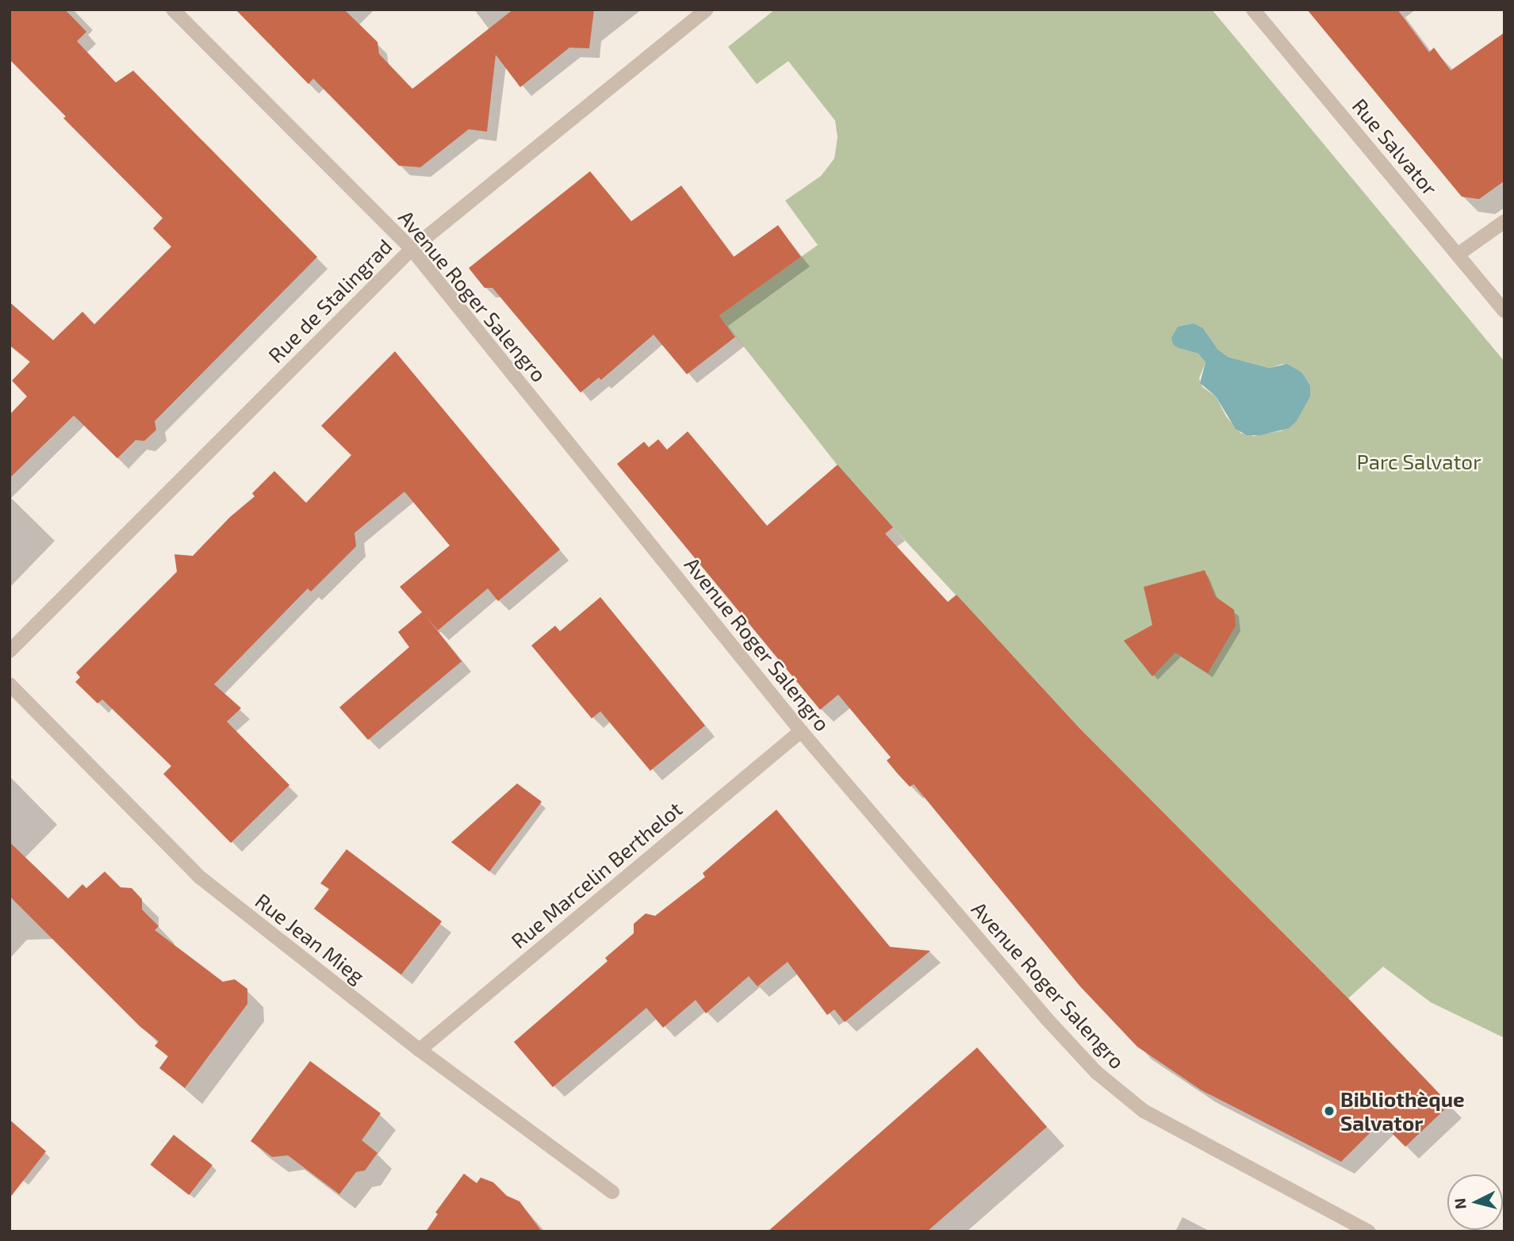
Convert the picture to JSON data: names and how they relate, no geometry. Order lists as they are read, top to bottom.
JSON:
{
  "streets": {
    "street": [
      "Rue Salvator",
      "Avenue Roger Salengro",
      "Rue de Stalingrad",
      "Rue Marcelin Berthelot",
      "Rue Jean Mieg"
    ]
  },
  "crossings": [
    ["Avenue Roger Salengro", "Rue de Stalingrad"],
    ["Avenue Roger Salengro", "Rue Marcelin Berthelot"],
    ["Rue Marcelin Berthelot", "Rue Jean Mieg"]
  ],
  "parks": ["Parc Salvator"],
  "places": ["Bibliothèque Salvator"],
  "north": "left"
}
